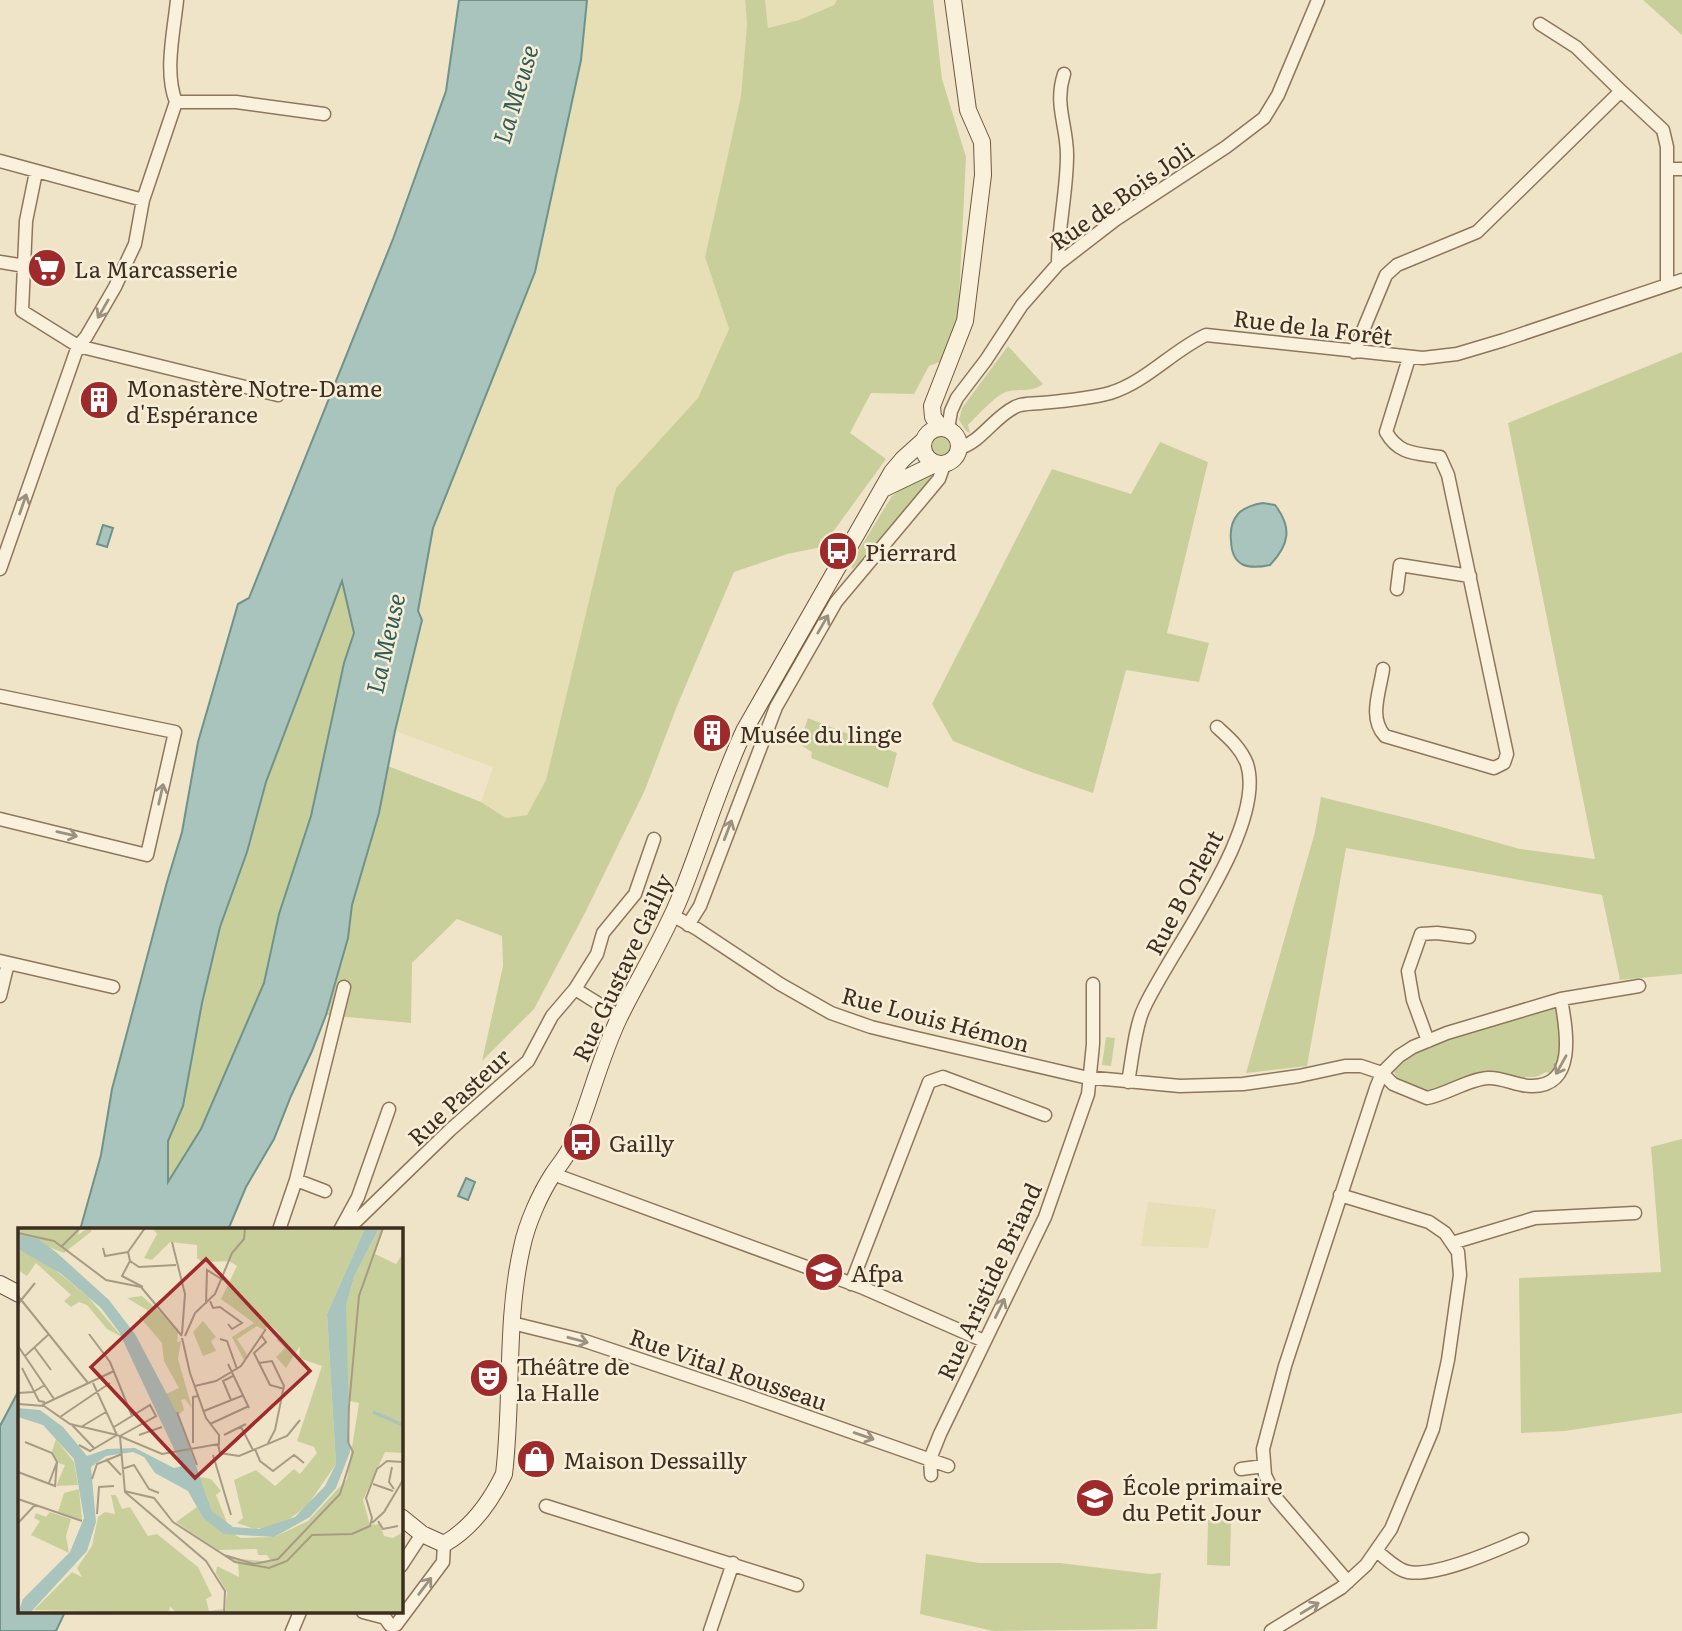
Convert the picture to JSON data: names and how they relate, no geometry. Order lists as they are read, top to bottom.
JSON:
{
  "streets": {
    "street": [
      "Rue de Bois Joli",
      "Rue de la Forêt",
      "Rue B Orlent",
      "Rue Gustave Gailly",
      "Rue Louis Hémon",
      "Rue Pasteur",
      "Rue Aristide Briand",
      "Rue Vital Rousseau"
    ]
  },
  "crossings": [
    ["Rue de Bois Joli", "Rue de la Forêt"],
    ["Rue de Bois Joli", "Rue Gustave Gailly"],
    ["Rue de la Forêt", "Rue Gustave Gailly"],
    ["Rue B Orlent", "Rue Louis Hémon"],
    ["Rue Gustave Gailly", "Rue Louis Hémon"],
    ["Rue Gustave Gailly", "Rue Vital Rousseau"],
    ["Rue Louis Hémon", "Rue Aristide Briand"],
    ["Rue Aristide Briand", "Rue Vital Rousseau"]
  ],
  "one_way": ["Rue Aristide Briand", "Rue Vital Rousseau"],
  "water": ["La Meuse"],
  "places": {
    "supermarket": ["La Marcasserie"],
    "building": ["Monastère Notre-Dame d'Espérance", "Musée du linge"],
    "bus stop": ["Pierrard", "Gailly"],
    "school or university": ["Afpa", "École primaire du Petit Jour"],
    "theatre": ["Théâtre de la Halle"],
    "shop": ["Maison Dessailly"]
  }
}
